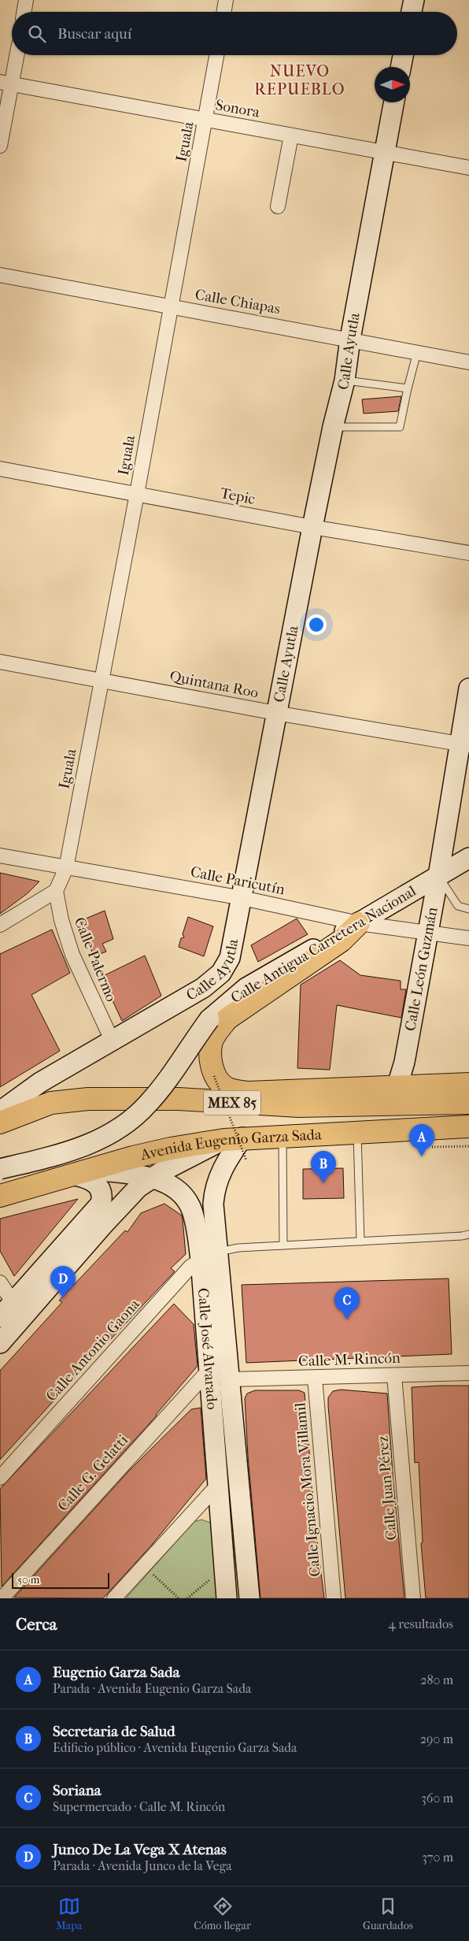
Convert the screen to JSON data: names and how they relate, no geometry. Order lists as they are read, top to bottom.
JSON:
{
  "streets": {
    "highway": ["MEX 85", "Avenida Eugenio Garza Sada"],
    "street": [
      "Sonora",
      "Iguala",
      "Calle Chiapas",
      "Calle Ayutla",
      "Tepic",
      "Quintana Roo",
      "Calle Paricutín",
      "Calle Antigua Carretera Nacional",
      "Calle Palermo",
      "Calle León Guzmán",
      "Calle José Alvarado",
      "Calle Antonio Gaona",
      "Calle M. Rincón",
      "Calle G. Gelatti",
      "Calle Juan Pérez",
      "Calle Ignacio Mora Villamil"
    ]
  },
  "crossings": [
    ["Sonora", "Iguala"],
    ["Sonora", "Calle Ayutla"],
    ["Iguala", "Calle Chiapas"],
    ["Iguala", "Tepic"],
    ["Iguala", "Quintana Roo"],
    ["Iguala", "Calle Paricutín"],
    ["Calle Chiapas", "Calle Ayutla"],
    ["Calle Ayutla", "Tepic"],
    ["Calle Ayutla", "Quintana Roo"],
    ["Calle Ayutla", "Calle Paricutín"],
    ["Calle Ayutla", "Calle Palermo"],
    ["Quintana Roo", "Calle León Guzmán"],
    ["Calle Paricutín", "Calle Antigua Carretera Nacional"],
    ["Calle Paricutín", "Calle León Guzmán"],
    ["Calle Antigua Carretera Nacional", "Calle León Guzmán"],
    ["Avenida Eugenio Garza Sada", "Calle José Alvarado"],
    ["Calle José Alvarado", "Calle Antonio Gaona"],
    ["Calle José Alvarado", "Calle M. Rincón"],
    ["Calle José Alvarado", "Calle G. Gelatti"],
    ["Calle M. Rincón", "Calle Juan Pérez"],
    ["Calle M. Rincón", "Calle Ignacio Mora Villamil"]
  ],
  "districts": ["NUEVO REPUEBLO"],
  "scale_bar": "50 m",
  "north": "right",
  "page": {
    "search": "Buscar aquí",
    "pins": [
      "A",
      "B",
      "D",
      "C"
    ],
    "scale": "50 m",
    "heading": ["Cerca", "4 resultados"],
    "list": [
      {
        "mark": "A",
        "name": "Eugenio Garza Sada",
        "note": "Parada · Avenida Eugenio Garza Sada",
        "value": "280 m"
      },
      {
        "mark": "B",
        "name": "Secretaria de Salud",
        "note": "Edificio público · Avenida Eugenio Garza Sada",
        "value": "290 m"
      },
      {
        "mark": "C",
        "name": "Soriana",
        "note": "Supermercado · Calle M. Rincón",
        "value": "360 m"
      },
      {
        "mark": "D",
        "name": "Junco De La Vega X Atenas",
        "note": "Parada · Avenida Junco de la Vega",
        "value": "370 m"
      }
    ],
    "nav": ["Mapa", "Cómo llegar", "Guardados"]
  }
}
